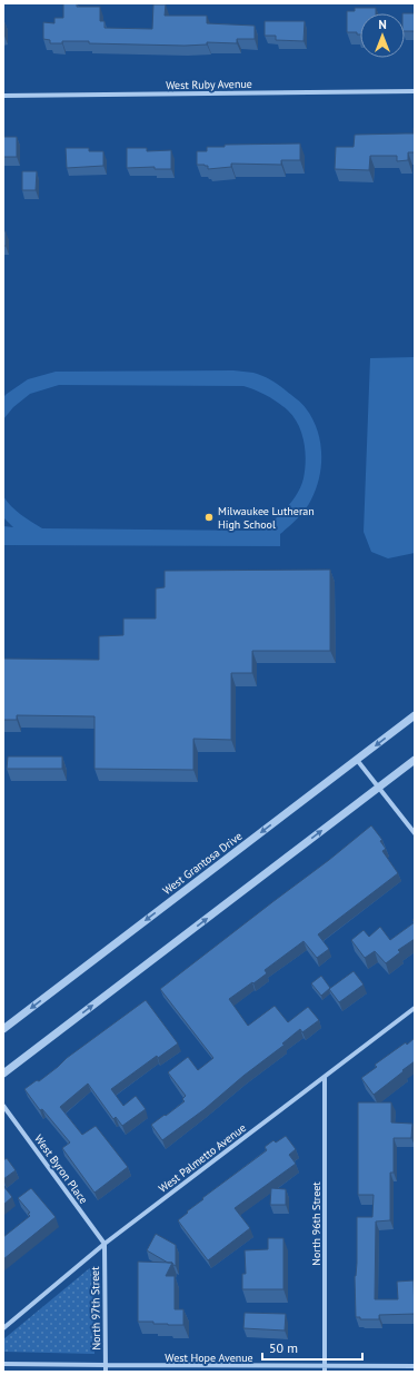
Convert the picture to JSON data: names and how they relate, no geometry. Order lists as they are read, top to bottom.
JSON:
{
  "streets": {
    "street": [
      "West Ruby Avenue",
      "West Grantosa Drive",
      "West Palmetto Avenue",
      "West Byron Place",
      "North 96th Street",
      "North 97th Street",
      "West Hope Avenue"
    ]
  },
  "crossings": [
    ["West Palmetto Avenue", "West Byron Place"],
    ["West Palmetto Avenue", "North 96th Street"],
    ["West Palmetto Avenue", "North 97th Street"],
    ["West Byron Place", "North 97th Street"],
    ["North 96th Street", "West Hope Avenue"],
    ["North 97th Street", "West Hope Avenue"]
  ],
  "places": ["Milwaukee Lutheran High School"],
  "scale_bar": "50 m",
  "north": "top"
}
